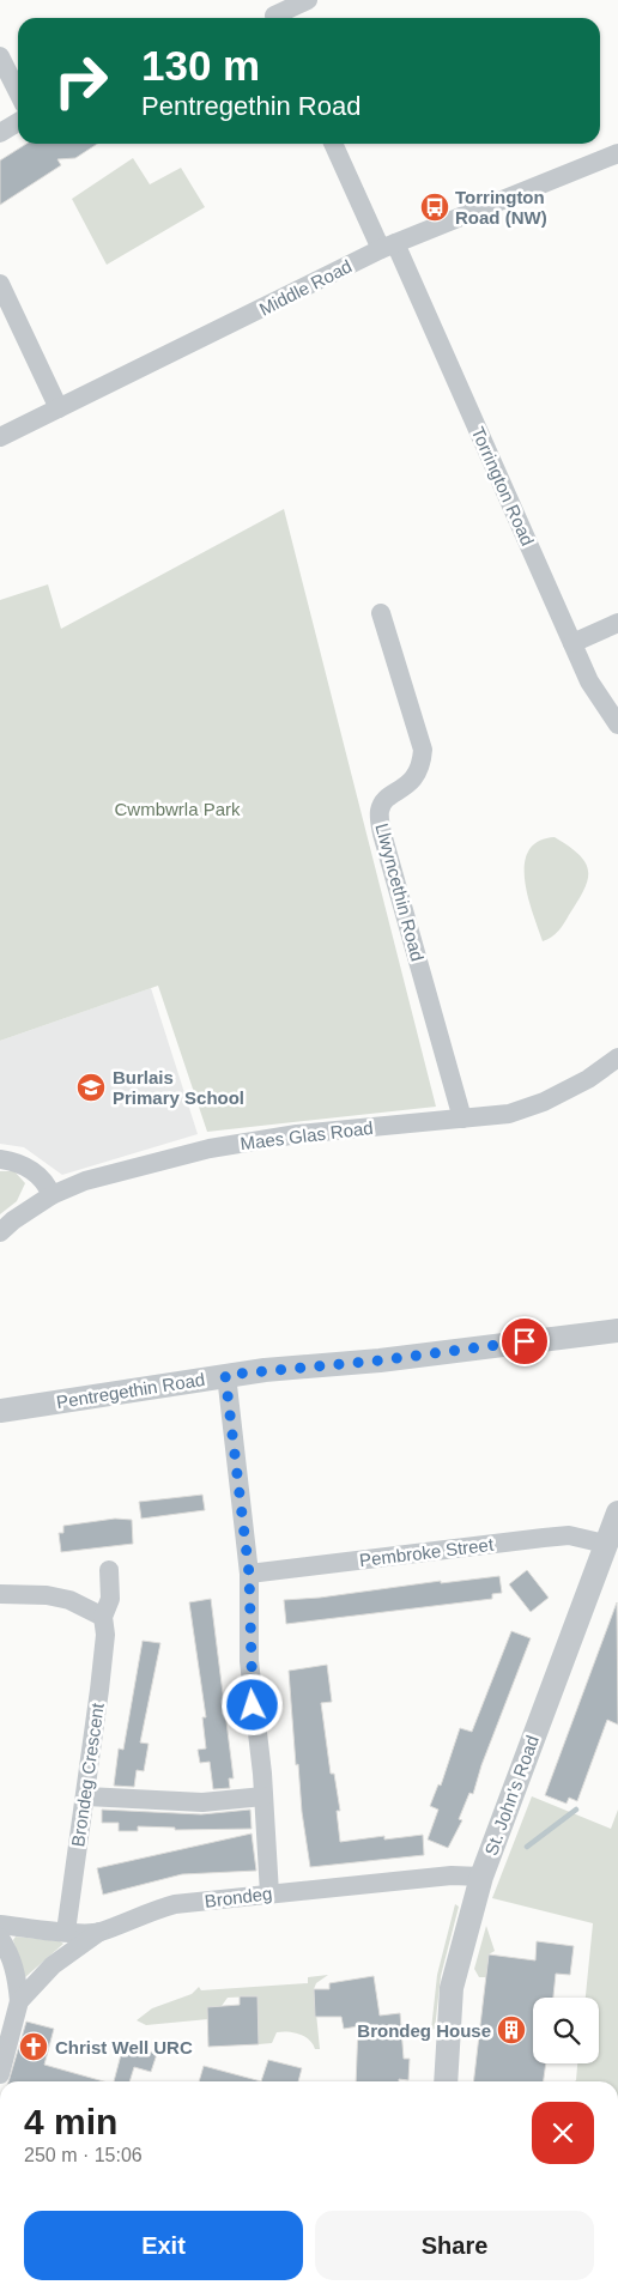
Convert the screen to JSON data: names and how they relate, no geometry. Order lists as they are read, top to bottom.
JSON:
{
  "streets": {
    "street": [
      "Middle Road",
      "Torrington Road",
      "Llwyncethin Road",
      "Maes Glas Road",
      "Pentregethin Road",
      "Pembroke Street",
      "Brondeg Crescent",
      "St. John's Road",
      "Brondeg"
    ]
  },
  "crossings": [
    ["Middle Road", "Torrington Road"],
    ["Llwyncethin Road", "Maes Glas Road"],
    ["Pembroke Street", "St. John's Road"],
    ["Brondeg Crescent", "Brondeg"],
    ["St. John's Road", "Brondeg"]
  ],
  "parks": ["Cwmbwrla Park"],
  "places": {
    "bus stop": ["Torrington Road (NW)"],
    "school or university": ["Burlais Primary School"],
    "building": ["Brondeg House"],
    "church": ["Christ Well URC"]
  },
  "page": {
    "turn": ["130 m", "Pentregethin Road"],
    "heading": ["4 min", "250 m · 15:06"],
    "buttons": ["Exit", "Share"]
  }
}
